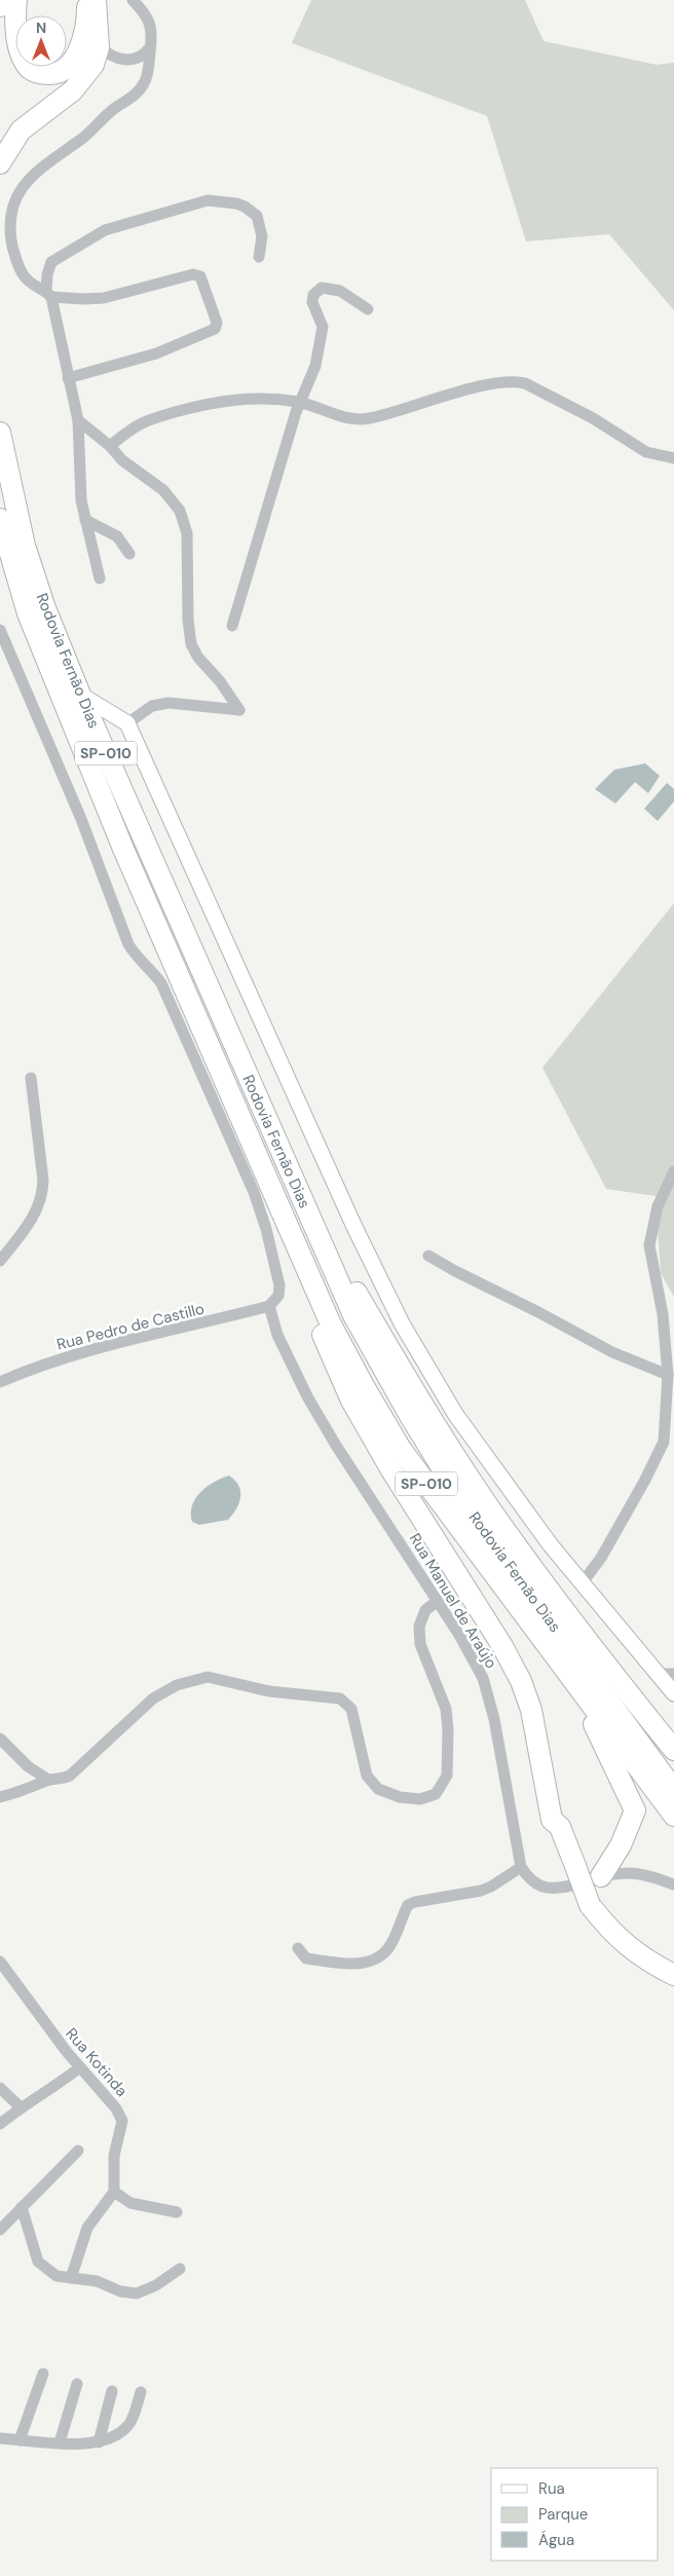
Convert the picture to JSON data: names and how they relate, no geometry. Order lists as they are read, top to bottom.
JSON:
{
  "streets": {
    "highway": ["Rodovia Fernão Dias", "SP-010"],
    "street": ["Rua Pedro de Castillo", "Rua Manuel de Araújo", "Rua Kotinda"]
  },
  "crossings": [
    ["Rua Pedro de Castillo", "Rua Manuel de Araújo"]
  ],
  "legend": ["Rua", "Parque", "Água"],
  "north": "top"
}
